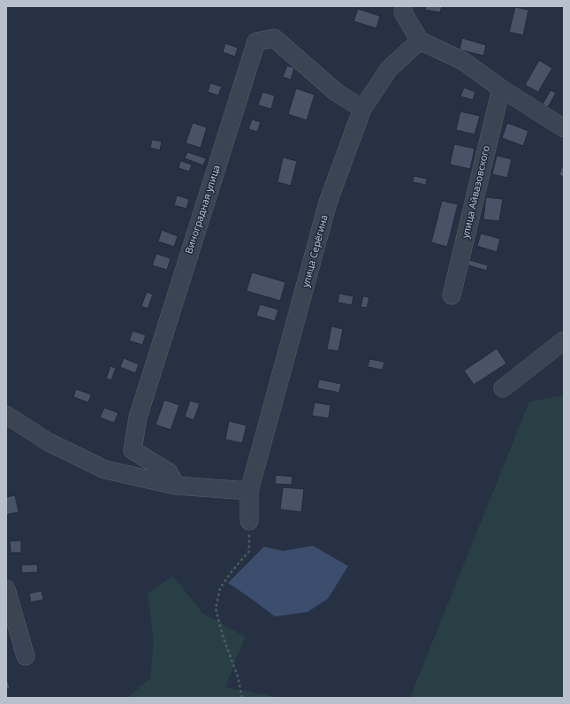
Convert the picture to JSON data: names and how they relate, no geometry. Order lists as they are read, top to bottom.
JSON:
{
  "streets": {
    "street": ["улица Айвазовского", "Виноградная улица", "улица Серёгина"]
  },
  "crossings": [
    ["Виноградная улица", "улица Серёгина"]
  ]
}
